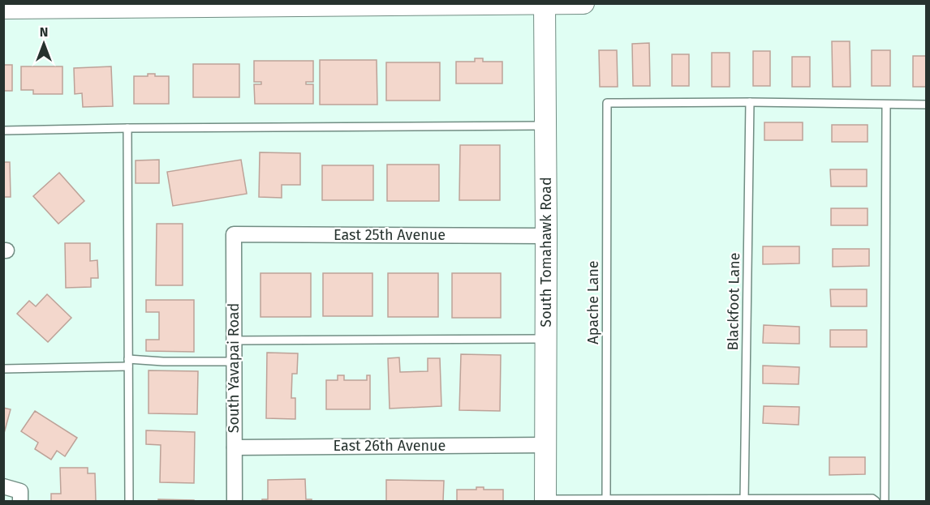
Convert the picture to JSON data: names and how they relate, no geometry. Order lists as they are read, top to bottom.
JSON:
{
  "streets": {
    "main road": ["South Tomahawk Road"],
    "street": ["East 25th Avenue", "South Yavapai Road", "East 26th Avenue"],
    "lane": ["Blackfoot Lane", "Apache Lane"]
  },
  "crossings": [
    ["East 25th Avenue", "South Tomahawk Road"],
    ["East 25th Avenue", "South Yavapai Road"],
    ["South Tomahawk Road", "East 26th Avenue"],
    ["Blackfoot Lane", "Apache Lane"],
    ["South Yavapai Road", "East 26th Avenue"]
  ],
  "north": "top"
}
